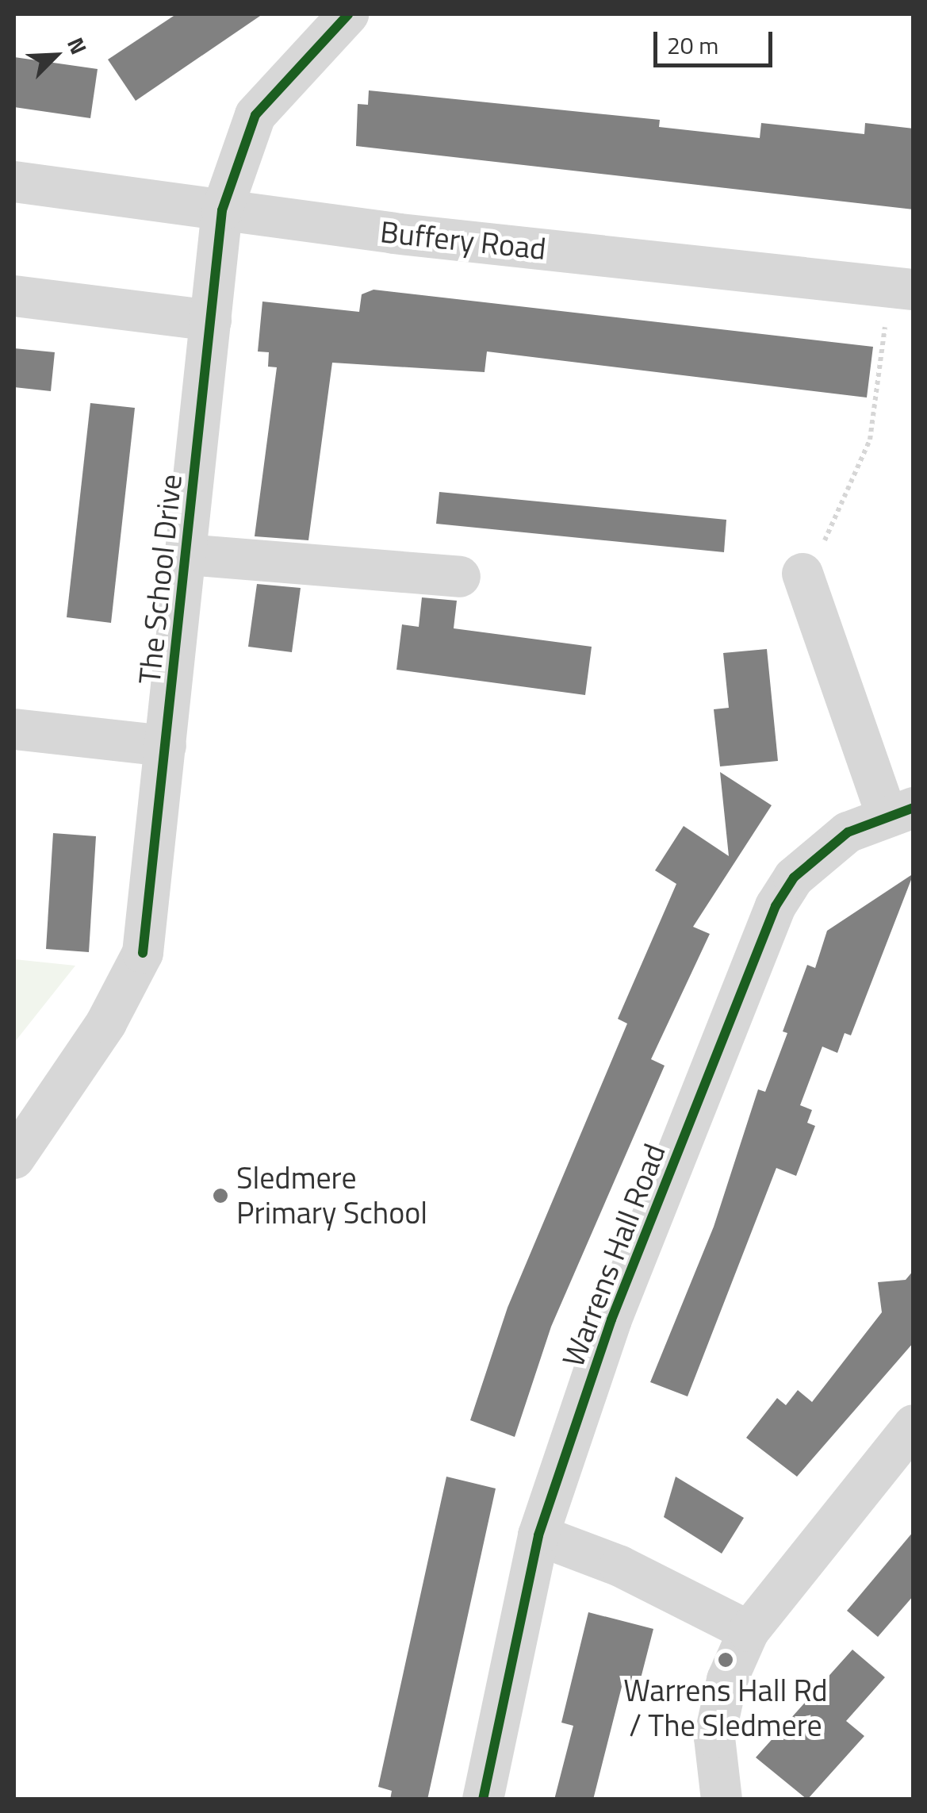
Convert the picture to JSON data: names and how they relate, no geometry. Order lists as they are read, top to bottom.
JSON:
{
  "streets": {
    "street": ["Buffery Road", "The School Drive", "Warrens Hall Road"]
  },
  "crossings": [
    ["Buffery Road", "The School Drive"]
  ],
  "places": ["Sledmere Primary School", "Warrens Hall Rd / The Sledmere"],
  "scale_bar": "20 m",
  "north": "top right"
}
